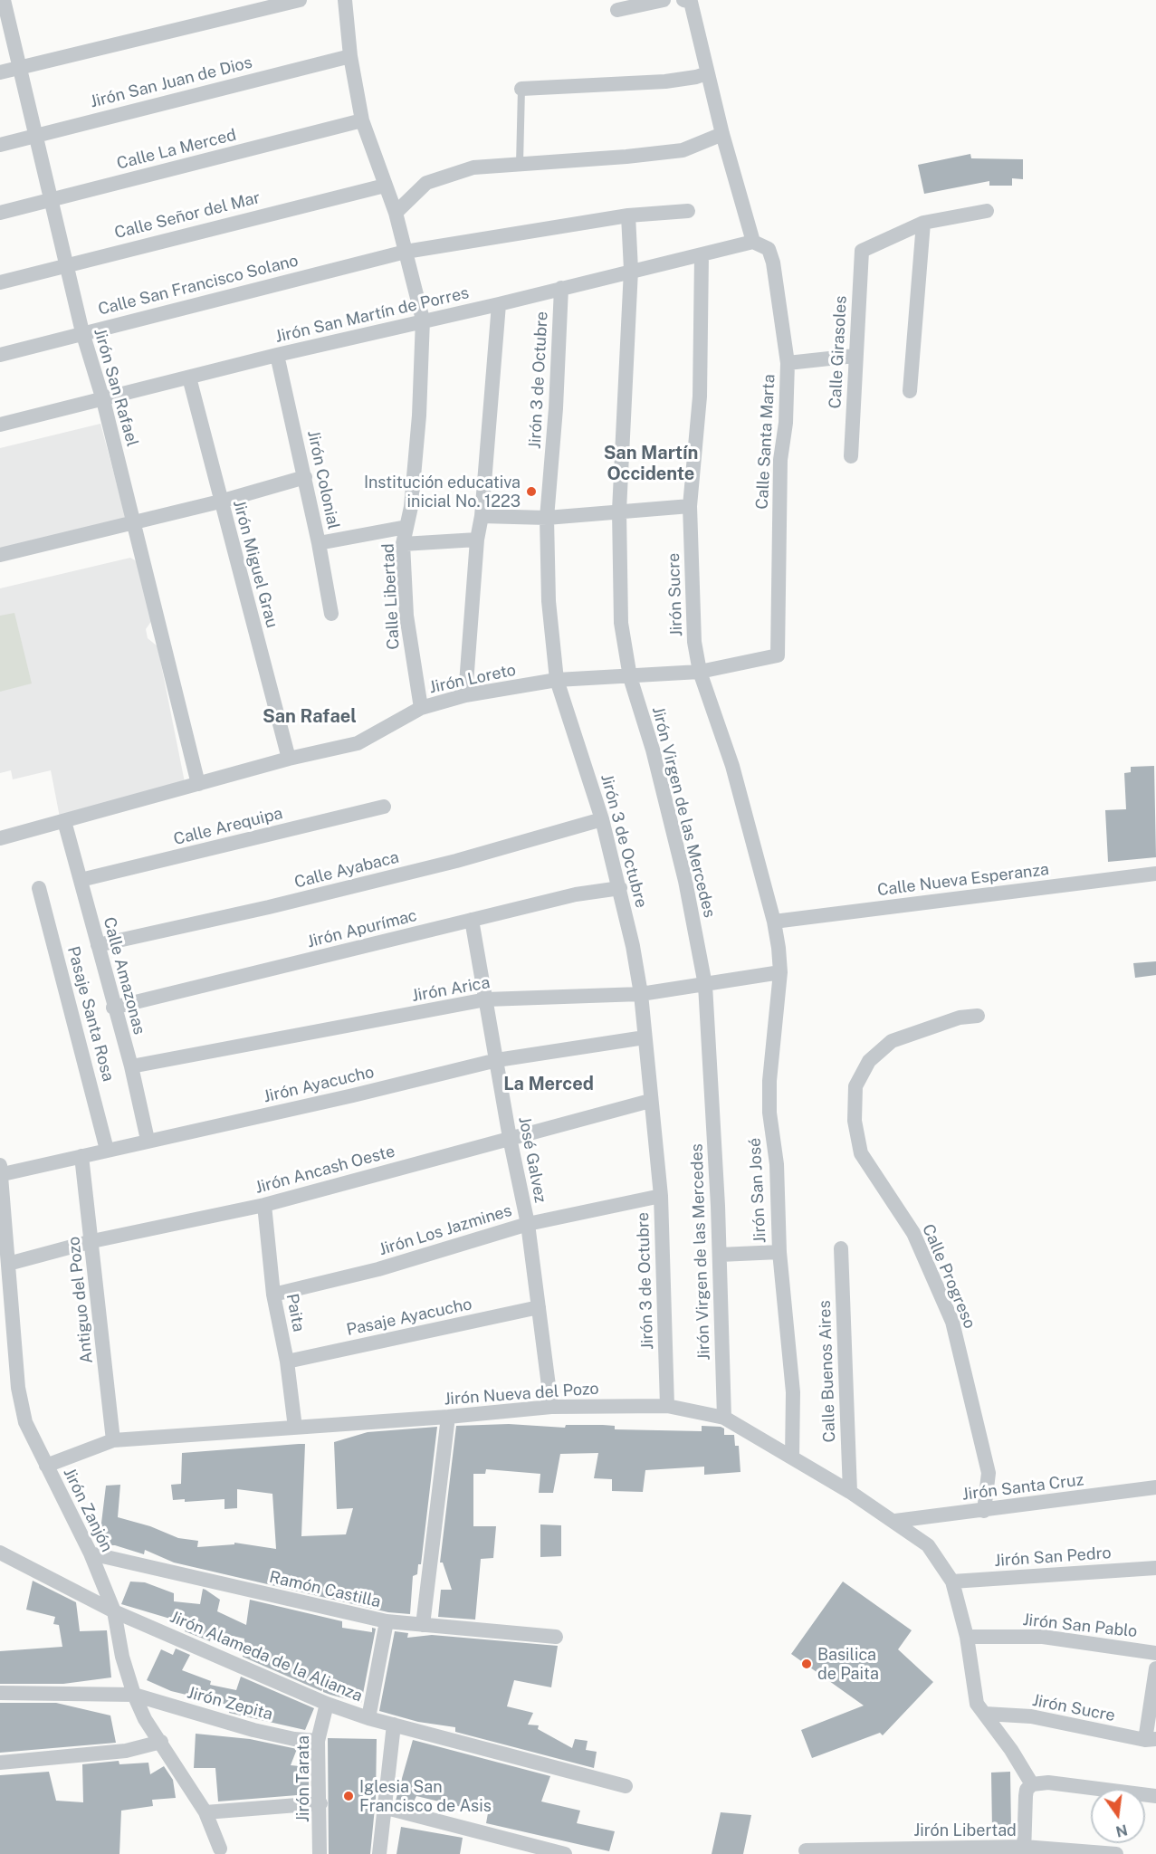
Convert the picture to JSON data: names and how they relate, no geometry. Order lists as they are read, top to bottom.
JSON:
{
  "streets": {
    "street": [
      "Jirón San Juan de Dios",
      "Calle La Merced",
      "Calle Señor del Mar",
      "Calle San Francisco Solano",
      "Jirón San Martín de Porres",
      "Calle Girasoles",
      "Jirón 3 de Octubre",
      "Jirón San Rafael",
      "Calle Santa Marta",
      "Jirón Colonial",
      "Jirón Miguel Grau",
      "Jirón Sucre",
      "Calle Libertad",
      "Jirón Loreto",
      "Jirón Virgen de las Mercedes",
      "Calle Arequipa",
      "Calle Ayabaca",
      "Calle Nueva Esperanza",
      "Jirón Apurímac",
      "Calle Amazonas",
      "Jirón Arica",
      "Pasaje Santa Rosa",
      "Jirón Ayacucho",
      "José Galvez",
      "Jirón Ancash Oeste",
      "Jirón San José",
      "Jirón Los Jazmines",
      "Calle Progreso",
      "Antiguo del Pozo",
      "Paita",
      "Pasaje Ayacucho",
      "Calle Buenos Aires",
      "Jirón Nueva del Pozo",
      "Jirón Santa Cruz",
      "Jirón Zanjón",
      "Jirón San Pedro",
      "Ramón Castilla",
      "Jirón San Pablo",
      "Jirón Alameda de la Alianza",
      "Jirón Zepita",
      "Jirón Tarata",
      "Jirón Libertad"
    ]
  },
  "crossings": [
    ["Jirón San Juan de Dios", "Jirón San Rafael"],
    ["Jirón San Juan de Dios", "Calle Libertad"],
    ["Calle La Merced", "Jirón San Rafael"],
    ["Calle La Merced", "Calle Libertad"],
    ["Calle Señor del Mar", "Jirón San Rafael"],
    ["Calle Señor del Mar", "Calle Libertad"],
    ["Calle San Francisco Solano", "Jirón San Rafael"],
    ["Calle San Francisco Solano", "Calle Libertad"],
    ["Calle San Francisco Solano", "Jirón Virgen de las Mercedes"],
    ["Jirón San Martín de Porres", "Jirón 3 de Octubre"],
    ["Jirón San Martín de Porres", "Jirón San Rafael"],
    ["Jirón San Martín de Porres", "Calle Santa Marta"],
    ["Jirón San Martín de Porres", "Jirón Colonial"],
    ["Jirón San Martín de Porres", "Jirón Miguel Grau"],
    ["Jirón San Martín de Porres", "Jirón Sucre"],
    ["Jirón San Martín de Porres", "Calle Libertad"],
    ["Jirón San Martín de Porres", "Jirón Virgen de las Mercedes"],
    ["Jirón 3 de Octubre", "Jirón Loreto"],
    ["Jirón 3 de Octubre", "Calle Ayabaca"],
    ["Jirón 3 de Octubre", "Jirón Apurímac"],
    ["Jirón 3 de Octubre", "Jirón Arica"],
    ["Jirón 3 de Octubre", "Jirón Ayacucho"],
    ["Jirón 3 de Octubre", "Jirón Ancash Oeste"],
    ["Jirón 3 de Octubre", "Jirón Los Jazmines"],
    ["Jirón 3 de Octubre", "Jirón Nueva del Pozo"],
    ["Jirón San Rafael", "Jirón Loreto"],
    ["Calle Santa Marta", "Jirón Loreto"],
    ["Jirón Miguel Grau", "Jirón Loreto"],
    ["Jirón Sucre", "Jirón Loreto"],
    ["Jirón Sucre", "Calle Nueva Esperanza"],
    ["Jirón Sucre", "Jirón San José"],
    ["Jirón Sucre", "Jirón Nueva del Pozo"],
    ["Calle Libertad", "Jirón Loreto"],
    ["Jirón Loreto", "Jirón Virgen de las Mercedes"],
    ["Jirón Loreto", "Calle Amazonas"],
    ["Jirón Virgen de las Mercedes", "Jirón Arica"],
    ["Jirón Virgen de las Mercedes", "Jirón Nueva del Pozo"],
    ["Calle Arequipa", "Calle Amazonas"],
    ["Calle Ayabaca", "Calle Amazonas"],
    ["Calle Nueva Esperanza", "Jirón San José"],
    ["Jirón Apurímac", "Calle Amazonas"],
    ["Jirón Apurímac", "José Galvez"],
    ["Calle Amazonas", "Jirón Arica"],
    ["Calle Amazonas", "Jirón Ayacucho"],
    ["Jirón Arica", "José Galvez"],
    ["Jirón Arica", "Jirón San José"],
    ["Pasaje Santa Rosa", "Jirón Ayacucho"],
    ["Jirón Ayacucho", "José Galvez"],
    ["Jirón Ayacucho", "Antiguo del Pozo"],
    ["Jirón Ayacucho", "Jirón Zanjón"],
    ["José Galvez", "Jirón Ancash Oeste"],
    ["José Galvez", "Jirón Los Jazmines"],
    ["José Galvez", "Pasaje Ayacucho"],
    ["José Galvez", "Jirón Nueva del Pozo"],
    ["Jirón Ancash Oeste", "Antiguo del Pozo"],
    ["Jirón Ancash Oeste", "Paita"],
    ["Jirón Ancash Oeste", "Jirón Zanjón"],
    ["Jirón San José", "Jirón Nueva del Pozo"],
    ["Jirón Los Jazmines", "Paita"],
    ["Calle Progreso", "Jirón Santa Cruz"],
    ["Antiguo del Pozo", "Jirón Nueva del Pozo"],
    ["Paita", "Pasaje Ayacucho"],
    ["Paita", "Jirón Nueva del Pozo"],
    ["Calle Buenos Aires", "Jirón Nueva del Pozo"],
    ["Jirón Nueva del Pozo", "Jirón Santa Cruz"],
    ["Jirón Nueva del Pozo", "Jirón Zanjón"],
    ["Jirón Nueva del Pozo", "Jirón San Pedro"],
    ["Jirón Nueva del Pozo", "Jirón San Pablo"],
    ["Jirón Zanjón", "Ramón Castilla"],
    ["Jirón Zanjón", "Jirón Alameda de la Alianza"],
    ["Jirón Zanjón", "Jirón Zepita"],
    ["Jirón Alameda de la Alianza", "Jirón Tarata"],
    ["Jirón Zepita", "Jirón Tarata"]
  ],
  "districts": ["San Martín Occidente", "San Rafael", "La Merced"],
  "places": ["Institución educativa inicial No. 1223", "Basilica de Paita", "Iglesia San Francisco de Asis"],
  "north": "bottom"
}
